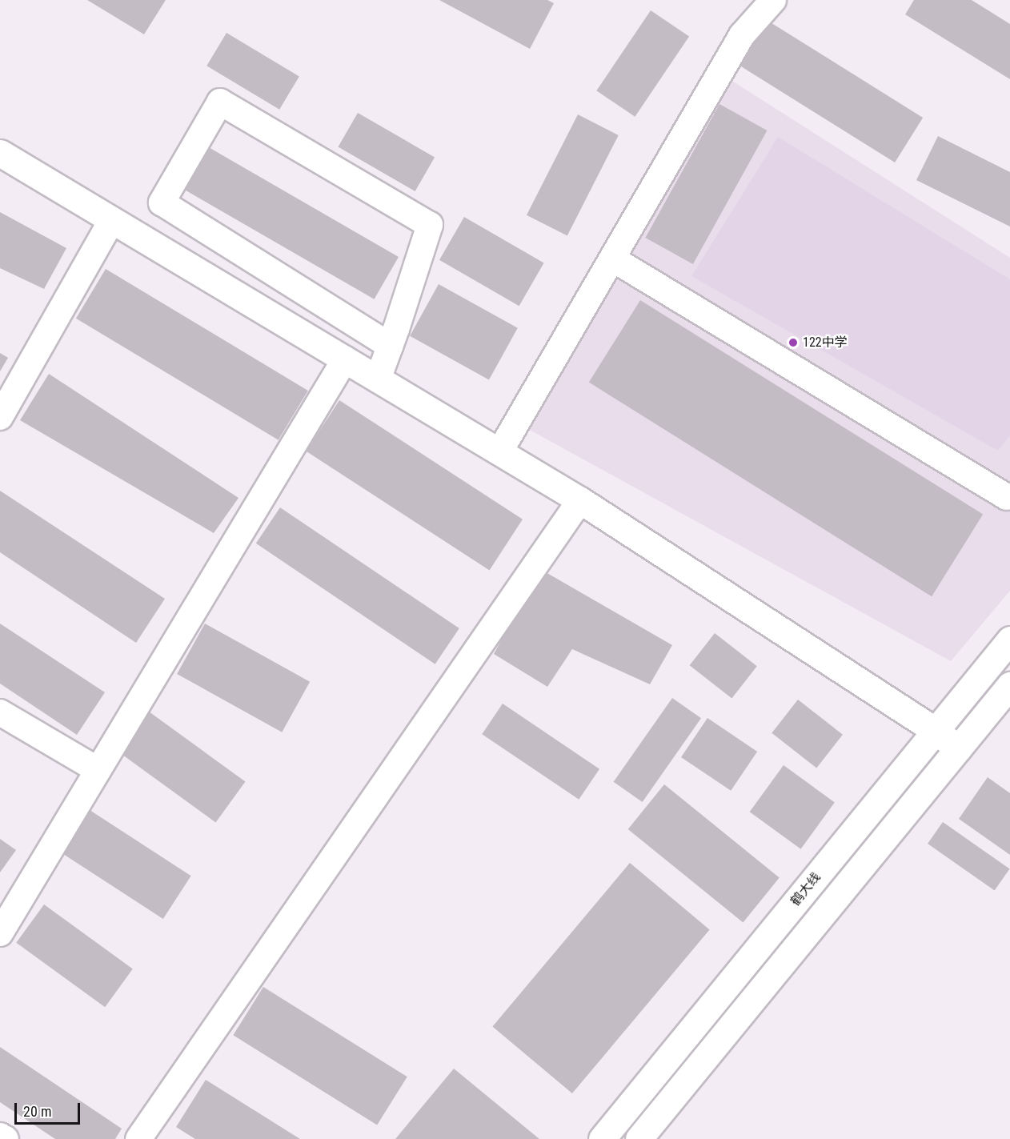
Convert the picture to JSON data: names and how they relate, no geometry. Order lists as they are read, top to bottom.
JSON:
{
  "streets": {
    "main road": ["鹤大线"]
  },
  "places": ["122中学"],
  "scale_bar": "20 m"
}
